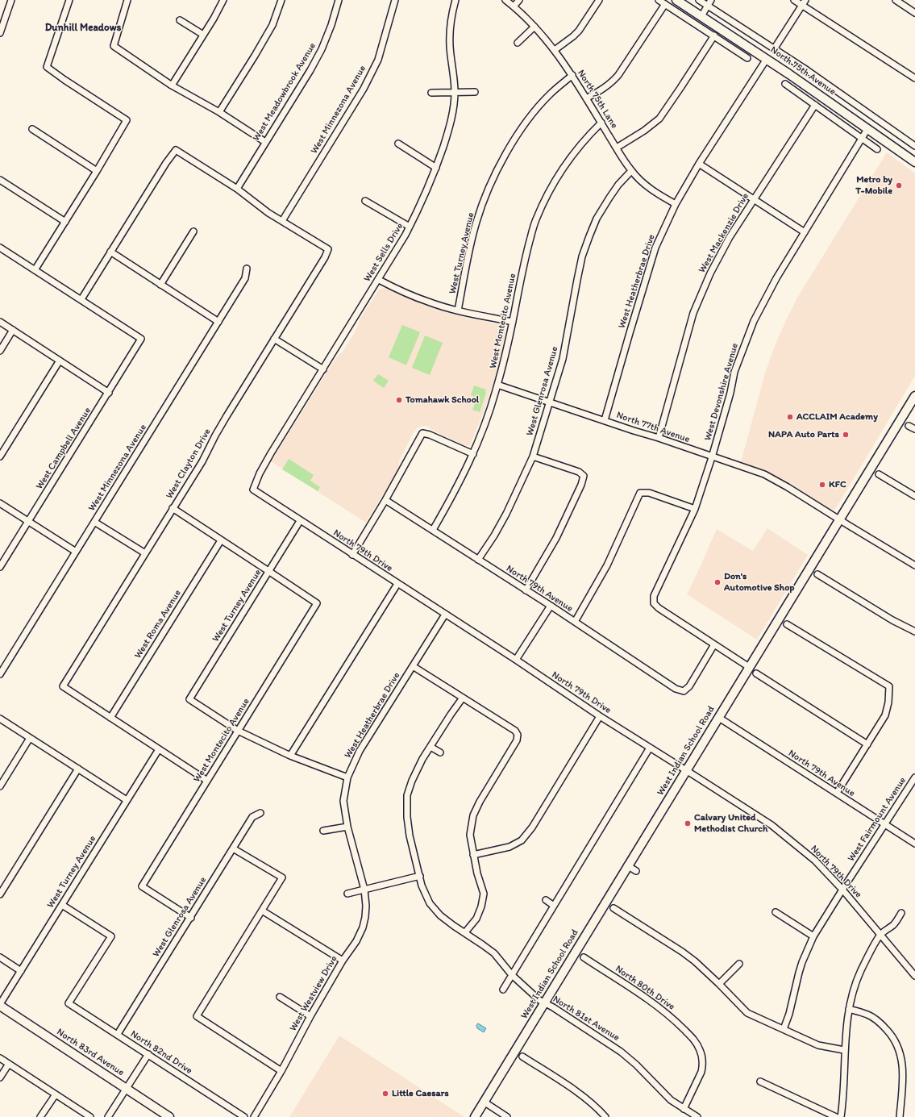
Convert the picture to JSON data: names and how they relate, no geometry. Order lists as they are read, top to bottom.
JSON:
{
  "streets": {
    "main road": ["North 75th Avenue", "West Indian School Road", "North 83rd Avenue"],
    "street": [
      "West Meadowbrook Avenue",
      "North 75th Lane",
      "West Minnezona Avenue",
      "West Mackenzie Drive",
      "West Sells Drive",
      "West Turney Avenue",
      "West Heatherbrae Drive",
      "West Montecito Avenue",
      "West Glenrosa Avenue",
      "West Devonshire Avenue",
      "North 77th Avenue",
      "West Campbell Avenue",
      "West Clayton Drive",
      "North 79th Drive",
      "North 79th Avenue",
      "West Roma Avenue",
      "West Fairmount Avenue",
      "North 80th Drive",
      "West Westview Drive",
      "North 81st Avenue",
      "North 82nd Drive"
    ]
  },
  "crossings": [
    ["North 75th Avenue", "West Heatherbrae Drive"],
    ["North 75th Avenue", "West Devonshire Avenue"],
    ["North 75th Lane", "West Turney Avenue"],
    ["North 75th Lane", "West Heatherbrae Drive"],
    ["North 75th Lane", "West Montecito Avenue"],
    ["North 75th Lane", "West Glenrosa Avenue"],
    ["West Minnezona Avenue", "West Clayton Drive"],
    ["West Mackenzie Drive", "North 77th Avenue"],
    ["West Sells Drive", "North 79th Drive"],
    ["West Turney Avenue", "West Montecito Avenue"],
    ["West Turney Avenue", "North 79th Drive"],
    ["West Turney Avenue", "North 83rd Avenue"],
    ["West Turney Avenue", "North 82nd Drive"],
    ["West Heatherbrae Drive", "North 77th Avenue"],
    ["West Heatherbrae Drive", "North 79th Drive"],
    ["West Heatherbrae Drive", "West Westview Drive"],
    ["West Montecito Avenue", "West Glenrosa Avenue"],
    ["West Montecito Avenue", "North 77th Avenue"],
    ["West Montecito Avenue", "North 79th Avenue"],
    ["West Glenrosa Avenue", "North 77th Avenue"],
    ["West Glenrosa Avenue", "North 79th Avenue"],
    ["West Glenrosa Avenue", "North 82nd Drive"],
    ["West Devonshire Avenue", "North 77th Avenue"],
    ["West Devonshire Avenue", "North 79th Avenue"],
    ["North 77th Avenue", "West Indian School Road"],
    ["West Clayton Drive", "West Roma Avenue"],
    ["North 79th Drive", "West Indian School Road"],
    ["North 79th Drive", "West Fairmount Avenue"],
    ["North 79th Avenue", "West Indian School Road"],
    ["North 79th Avenue", "West Fairmount Avenue"],
    ["West Indian School Road", "North 81st Avenue"],
    ["North 80th Drive", "North 81st Avenue"]
  ],
  "districts": ["Dunhill Meadows"],
  "places": [
    "Metro by T-Mobile",
    "Tomahawk School",
    "ACCLAIM Academy",
    "NAPA Auto Parts",
    "KFC",
    "Don's Automotive Shop",
    "Calvary United Methodist Church",
    "Little Caesars"
  ]
}
